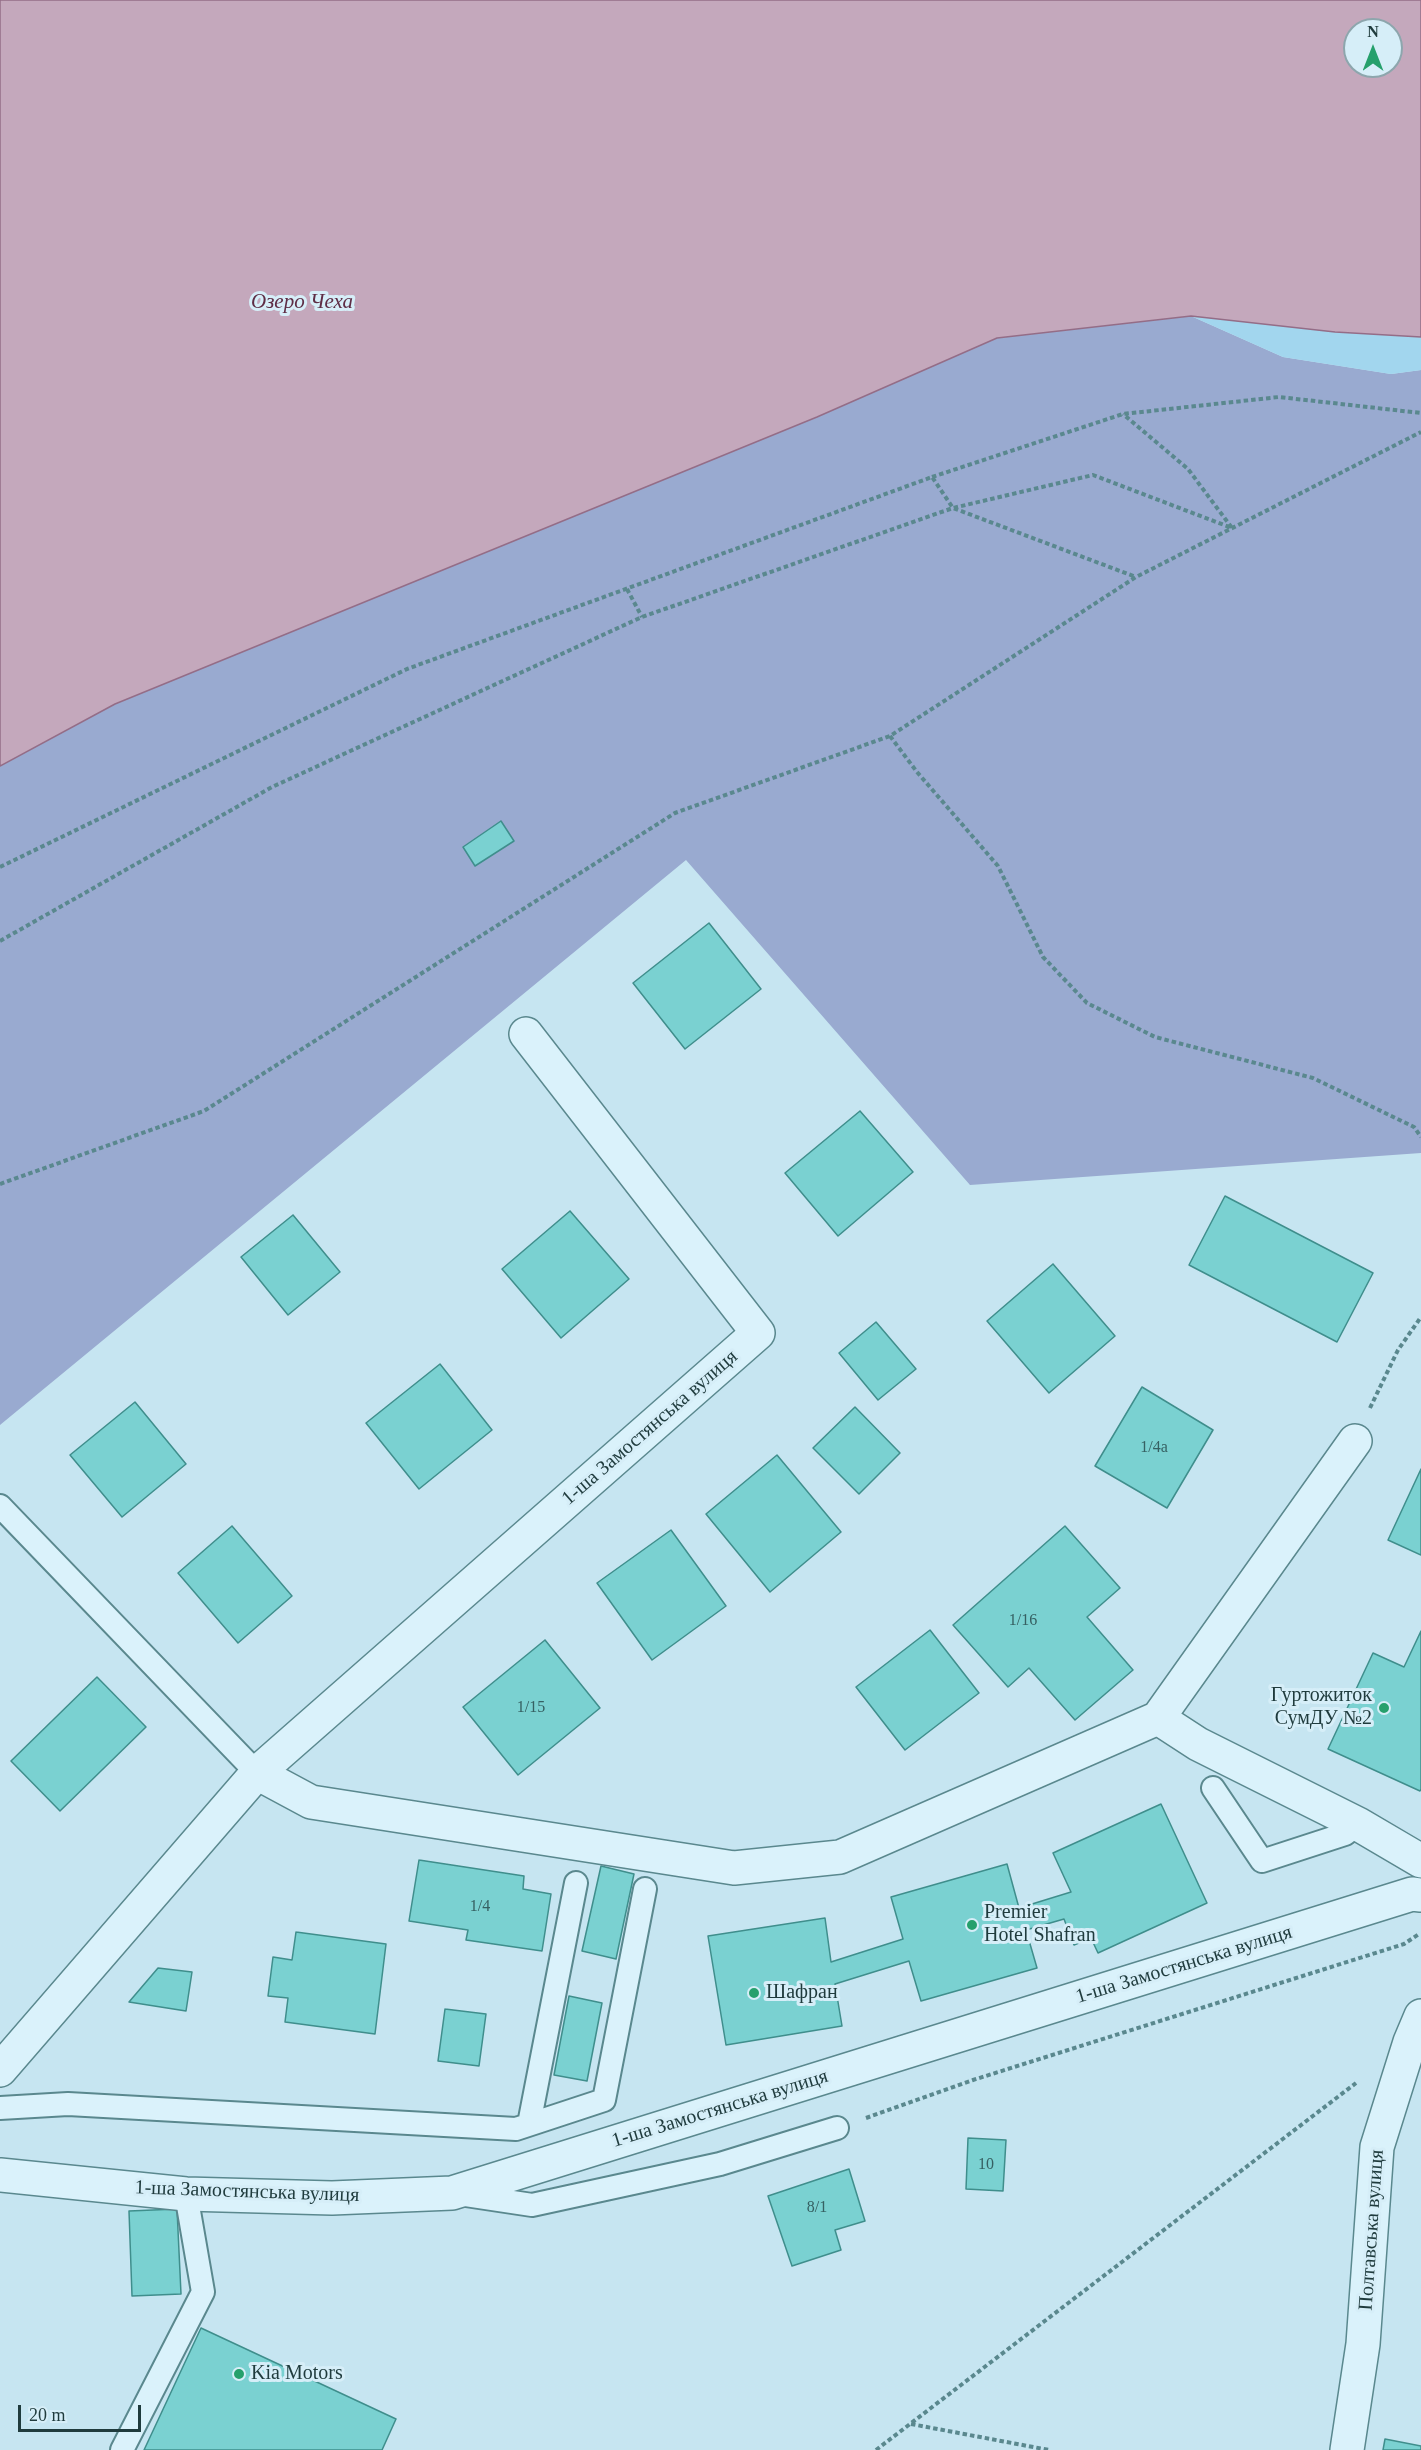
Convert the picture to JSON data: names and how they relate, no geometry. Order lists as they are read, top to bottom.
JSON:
{
  "streets": {
    "street": ["1-ша Замостянська вулиця", "Полтавська вулиця"]
  },
  "water": ["Озеро Чеха"],
  "places": [
    "Гуртожиток СумДУ №2",
    "Premier Hotel Shafran",
    "Шафран",
    "Kia Motors"
  ],
  "house_numbers": [
    "1/4а",
    "1/16",
    "1/15",
    "1/4",
    "10",
    "8/1"
  ],
  "scale_bar": "20 m",
  "north": "top"
}
